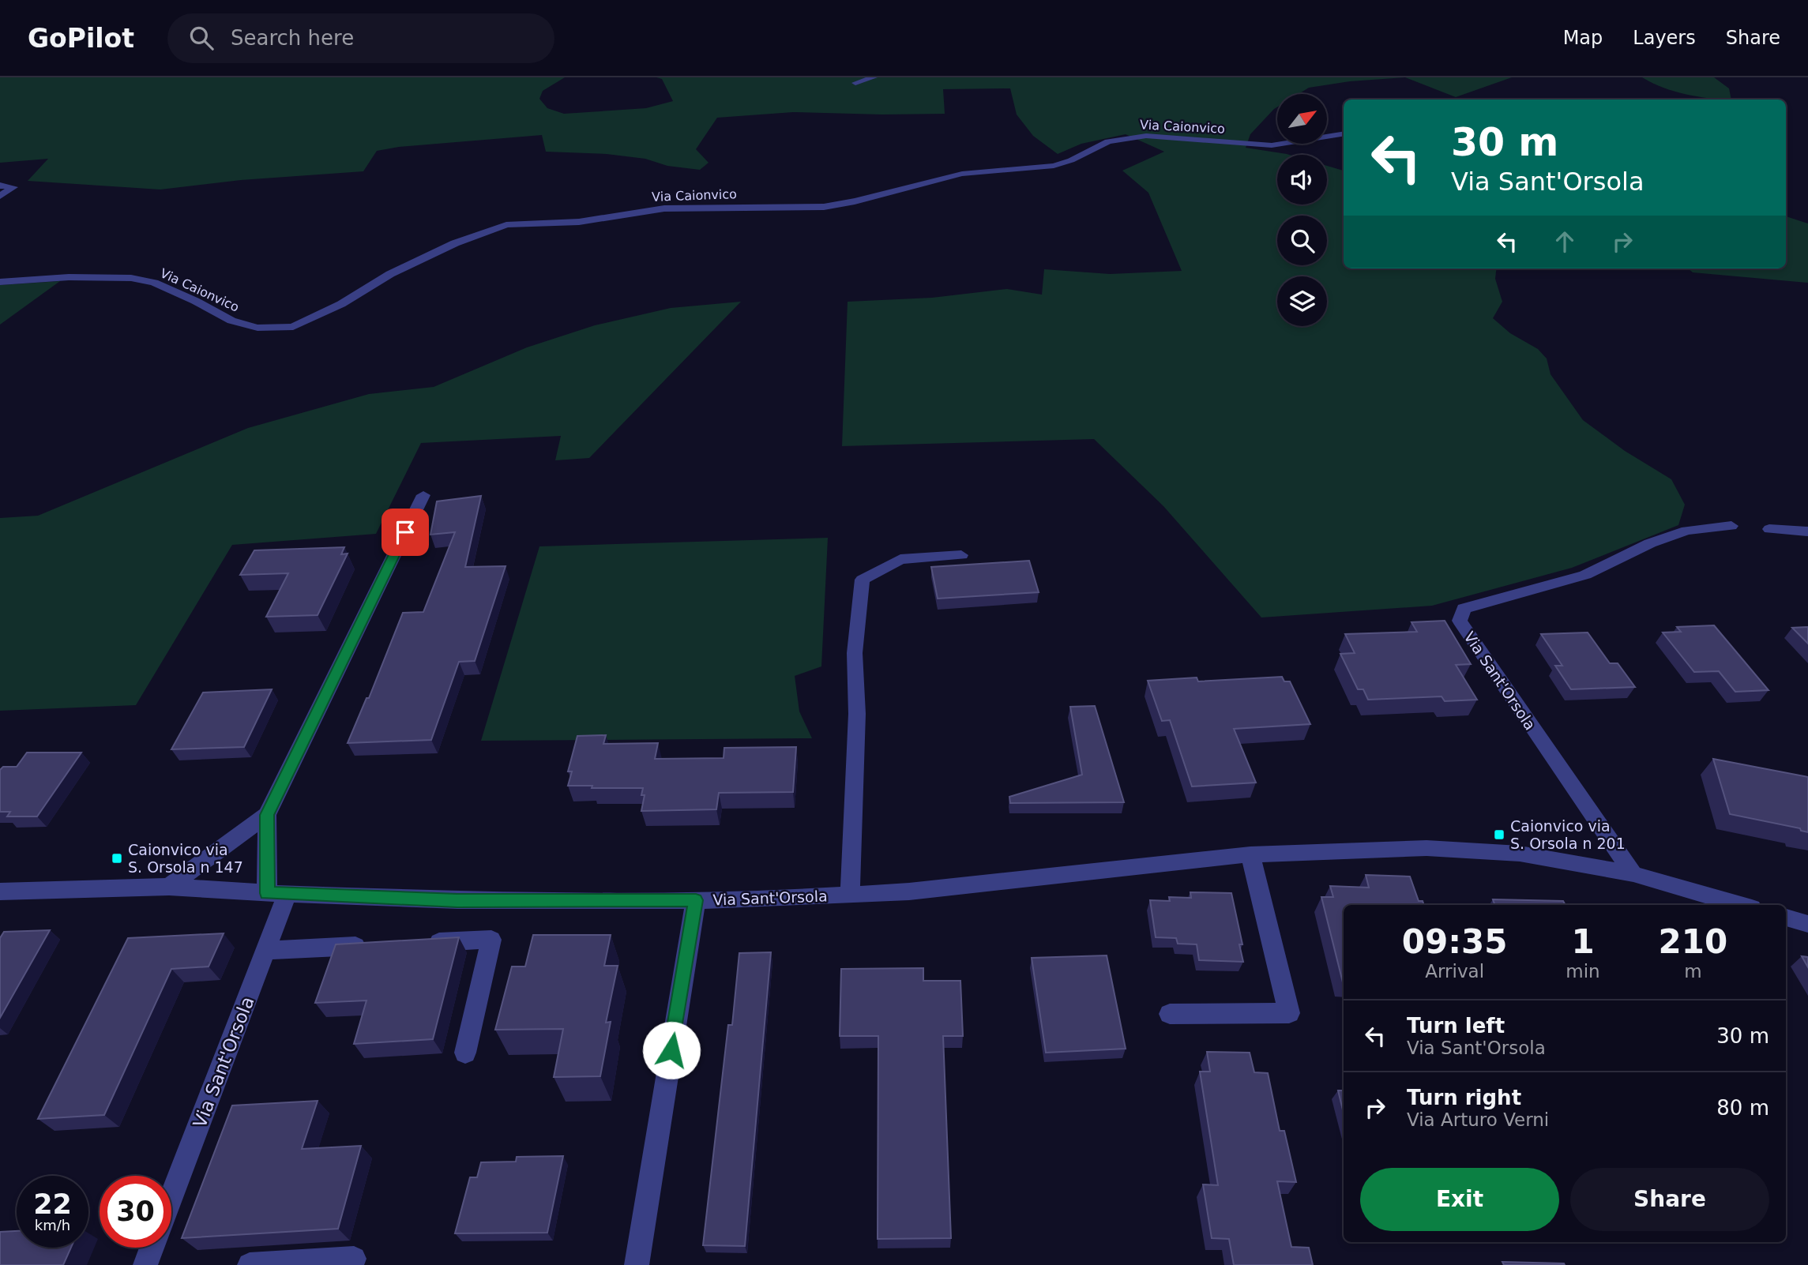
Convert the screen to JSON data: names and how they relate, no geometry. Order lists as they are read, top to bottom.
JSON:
{
  "streets": {
    "street": ["Via Caionvico", "Via Sant'Orsola"]
  },
  "places": {
    "transit": ["Caionvico via S. Orsola n 201", "Caionvico via S. Orsola n 147"]
  },
  "north": "top right",
  "page": {
    "header": "GoPilot",
    "search": "Search here",
    "nav": ["Map", "Layers", "Share"],
    "turn": ["30 m", "Via Sant'Orsola"],
    "eta": [
      "09:35",
      "Arrival",
      "1",
      "min",
      "210",
      "m"
    ],
    "list": [
      {
        "name": "Turn left",
        "note": "Via Sant'Orsola",
        "value": "30 m"
      },
      {
        "name": "Turn right",
        "note": "Via Arturo Verni",
        "value": "80 m"
      }
    ],
    "buttons": ["Exit", "Share"],
    "speed": "22 km/h",
    "limit": "30"
  }
}
